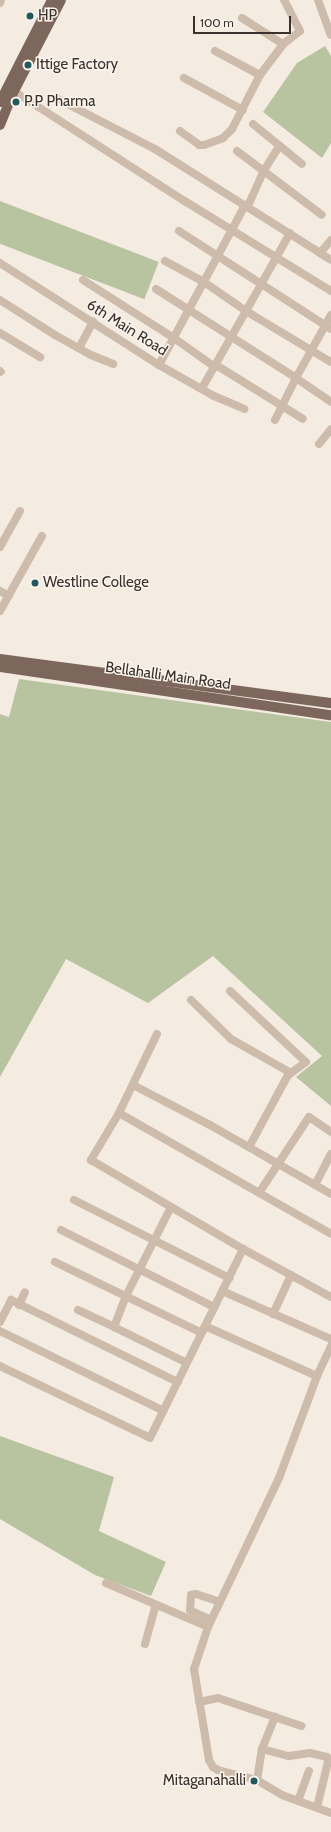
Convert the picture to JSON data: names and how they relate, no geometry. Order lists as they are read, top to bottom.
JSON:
{
  "streets": {
    "main road": ["Bellahalli Main Road"],
    "street": ["6th Main Road"]
  },
  "places": [
    "HP",
    "Ittige Factory",
    "P.P Pharma",
    "Westline College",
    "Mitaganahalli"
  ],
  "scale_bar": "100 m"
}
